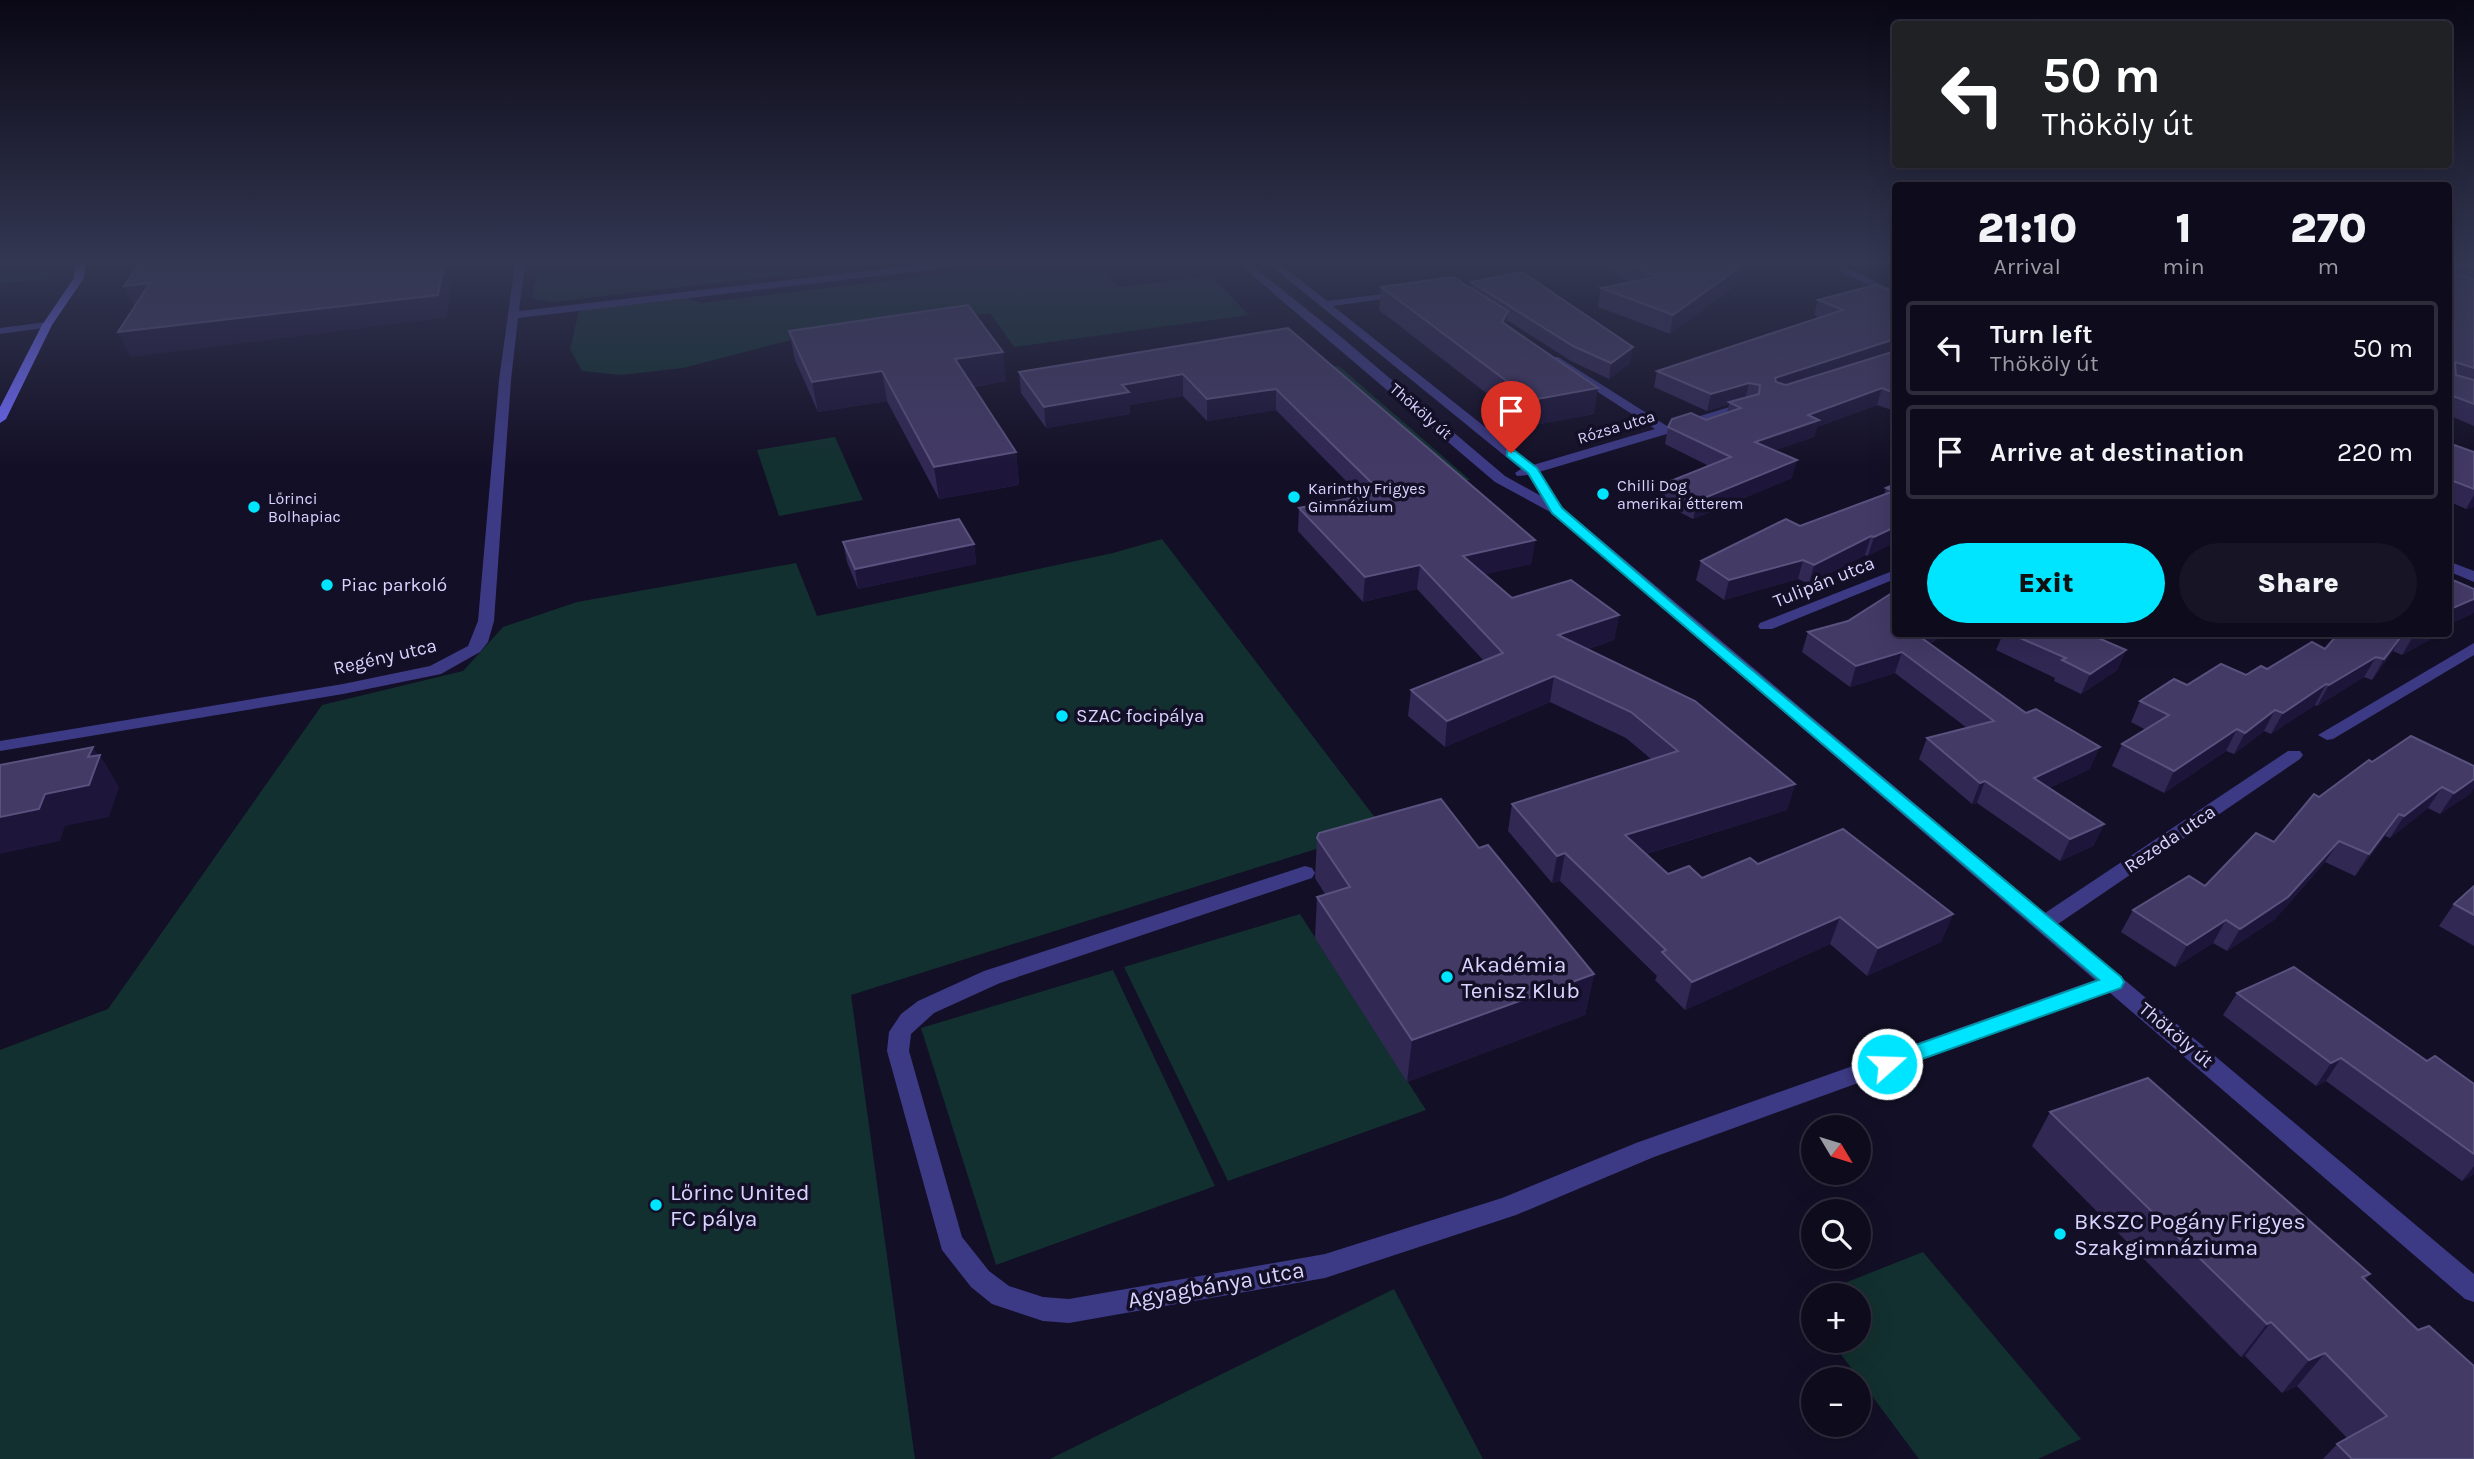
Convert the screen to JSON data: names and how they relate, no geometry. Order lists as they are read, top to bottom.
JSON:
{
  "streets": {
    "street": [
      "Thököly út",
      "Rózsa utca",
      "Tulipán utca",
      "Regény utca",
      "Rezeda utca",
      "Agyagbánya utca"
    ]
  },
  "crossings": [
    ["Thököly út", "Rózsa utca"],
    ["Thököly út", "Rezeda utca"],
    ["Thököly út", "Agyagbánya utca"]
  ],
  "places": [
    "Chilli Dog amerikai étterem",
    "Karinthy Frigyes Gimnázium",
    "Lőrinci Bolhapiac",
    "Piac parkoló",
    "SZAC focipálya",
    "Akadémia Tenisz Klub",
    "Lőrinc United FC pálya",
    "BKSZC Pogány Frigyes Szakgimnáziuma"
  ],
  "north": "bottom right",
  "page": {
    "turn": ["50 m", "Thököly út"],
    "eta": [
      "21:10",
      "Arrival",
      "1",
      "min",
      "270",
      "m"
    ],
    "list": [
      {
        "name": "Turn left",
        "note": "Thököly út",
        "value": "50 m"
      },
      {
        "name": "Arrive at destination",
        "value": "220 m"
      }
    ],
    "buttons": ["Exit", "Share"],
    "map_buttons": ["+", "−"]
  }
}
